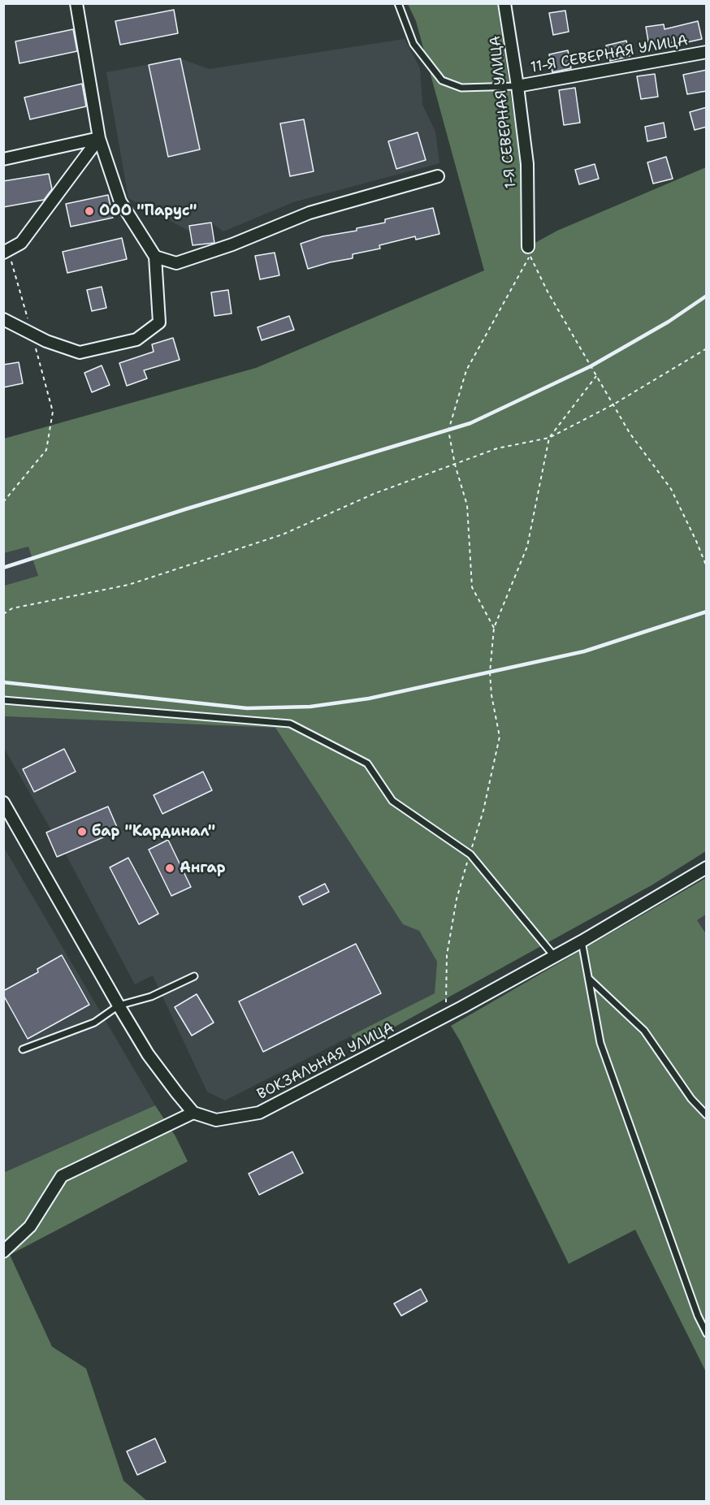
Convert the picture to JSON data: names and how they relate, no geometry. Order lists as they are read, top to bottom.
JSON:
{
  "streets": {
    "street": ["11-Я СЕВЕРНАЯ УЛИЦА", "1-Я СЕВЕРНАЯ УЛИЦА", "ВОКЗАЛЬНАЯ УЛИЦА"]
  },
  "crossings": [
    ["11-Я СЕВЕРНАЯ УЛИЦА", "1-Я СЕВЕРНАЯ УЛИЦА"]
  ],
  "places": ["ООО \"Парус\"", "бар \"Кардинал\"", "Ангар"]
}
